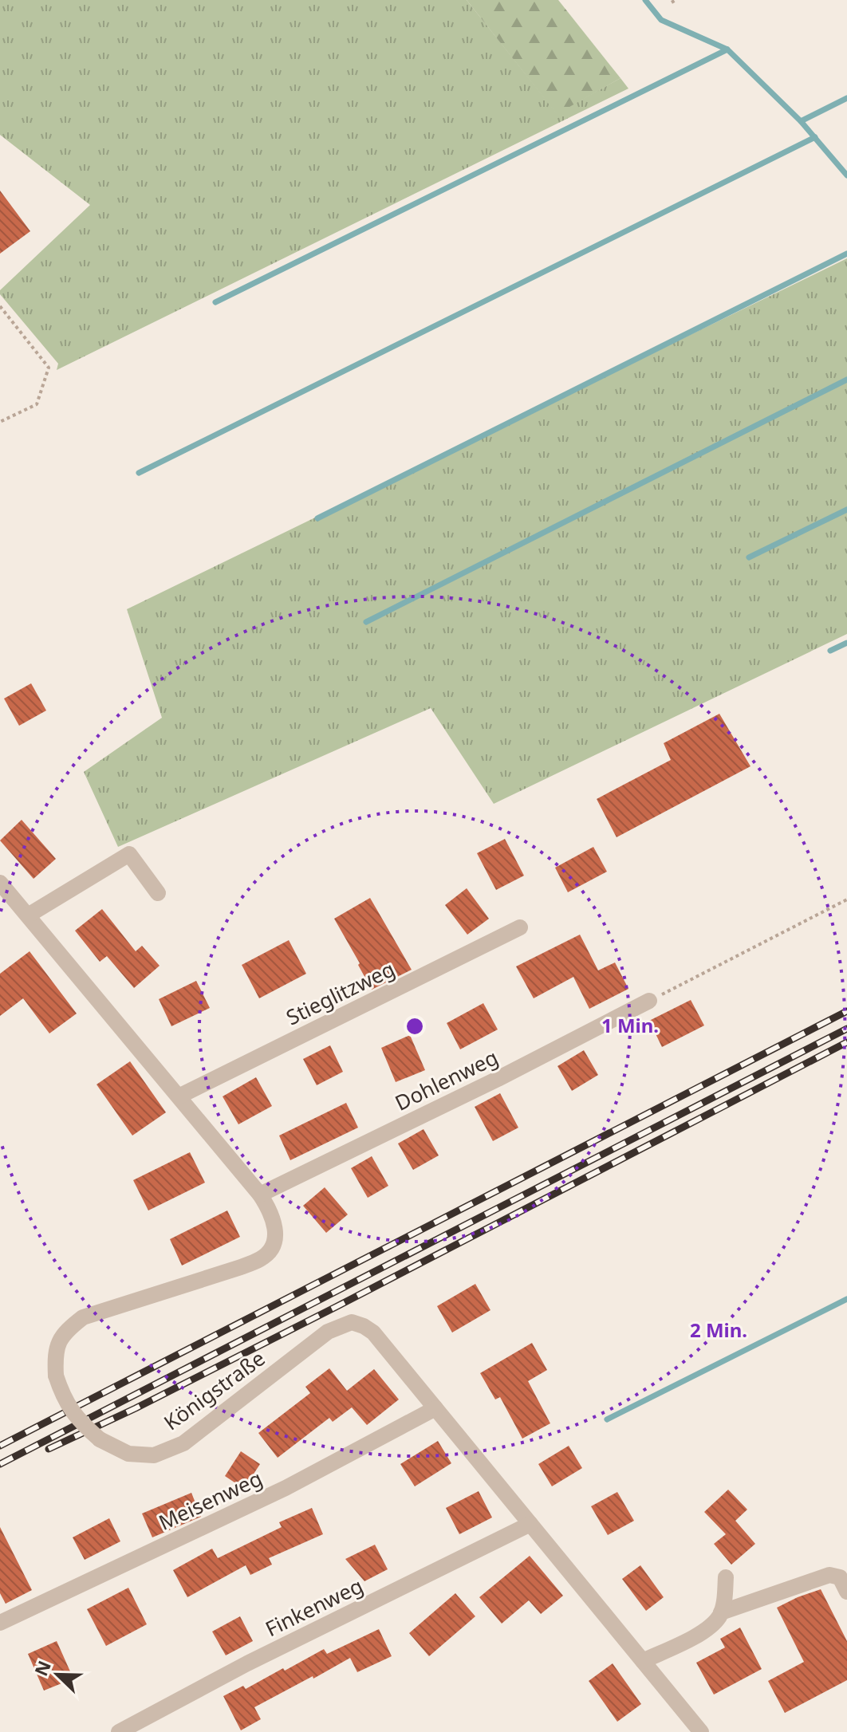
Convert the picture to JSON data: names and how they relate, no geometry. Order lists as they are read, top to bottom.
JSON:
{
  "streets": {
    "street": [
      "Stieglitzweg",
      "Dohlenweg",
      "Königstraße",
      "Meisenweg",
      "Finkenweg"
    ]
  },
  "crossings": [
    ["Stieglitzweg", "Königstraße"],
    ["Dohlenweg", "Königstraße"],
    ["Königstraße", "Meisenweg"],
    ["Königstraße", "Finkenweg"]
  ],
  "north": "top left",
  "rings": ["1 Min.", "2 Min."]
}
